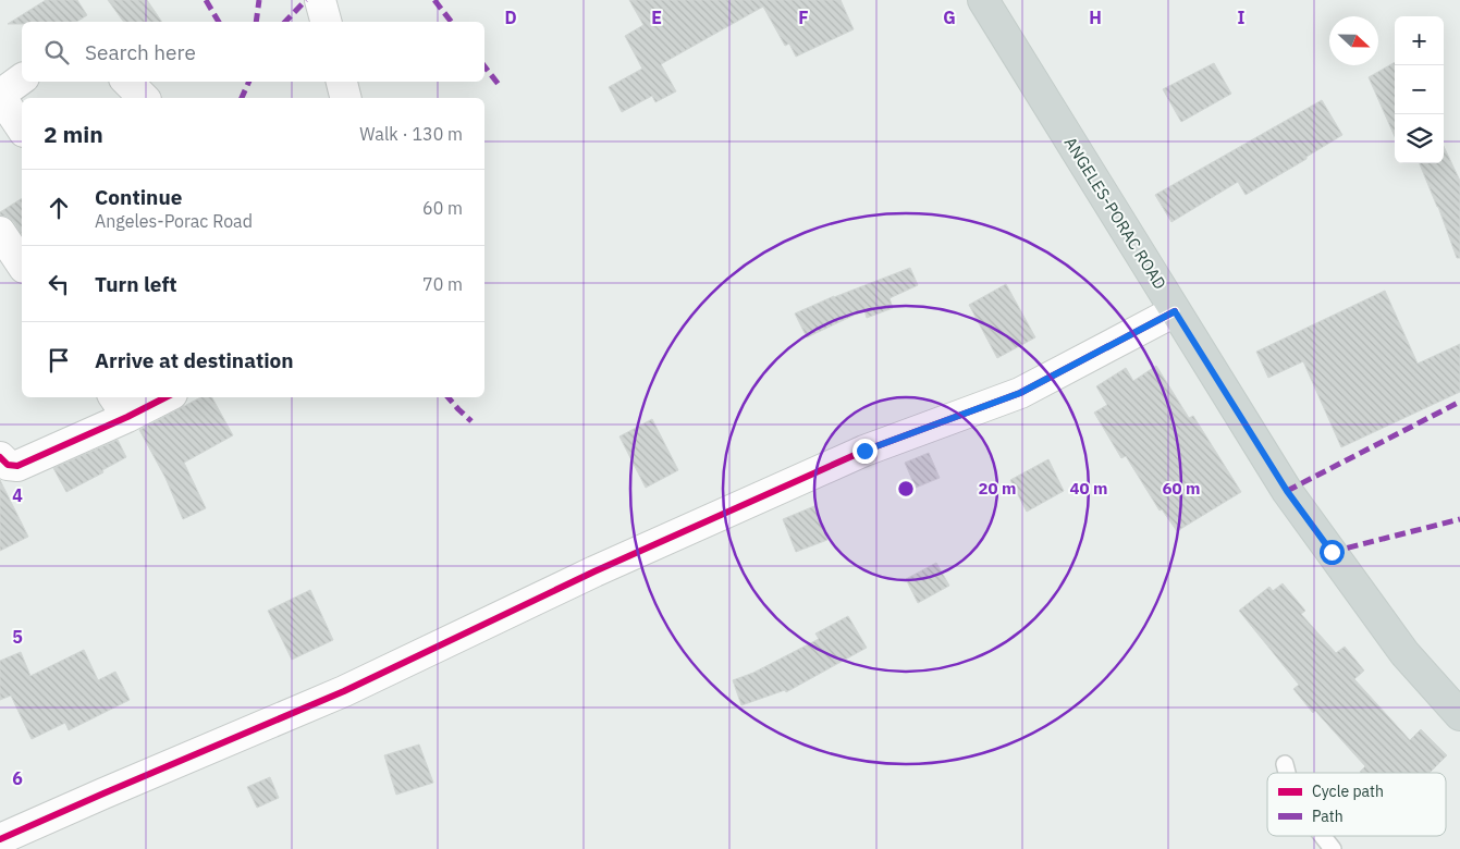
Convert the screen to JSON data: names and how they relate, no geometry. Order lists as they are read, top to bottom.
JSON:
{
  "streets": {
    "main road": ["ANGELES-PORAC ROAD"]
  },
  "legend": ["Cycle path", "Path"],
  "north": "right",
  "page": {
    "map_buttons": ["+", "−"],
    "search": "Search here",
    "heading": ["2 min", "Walk · 130 m"],
    "list": [
      ["Continue", "Angeles-Porac Road", "60 m"],
      ["Turn left", "70 m"],
      "Arrive at destination"
    ]
  },
  "grid": {
    "columns": [
      "D",
      "E",
      "F",
      "G",
      "H",
      "I"
    ],
    "rows": ["4", "5", "6"]
  },
  "rings": ["20 m", "40 m", "60 m"]
}
